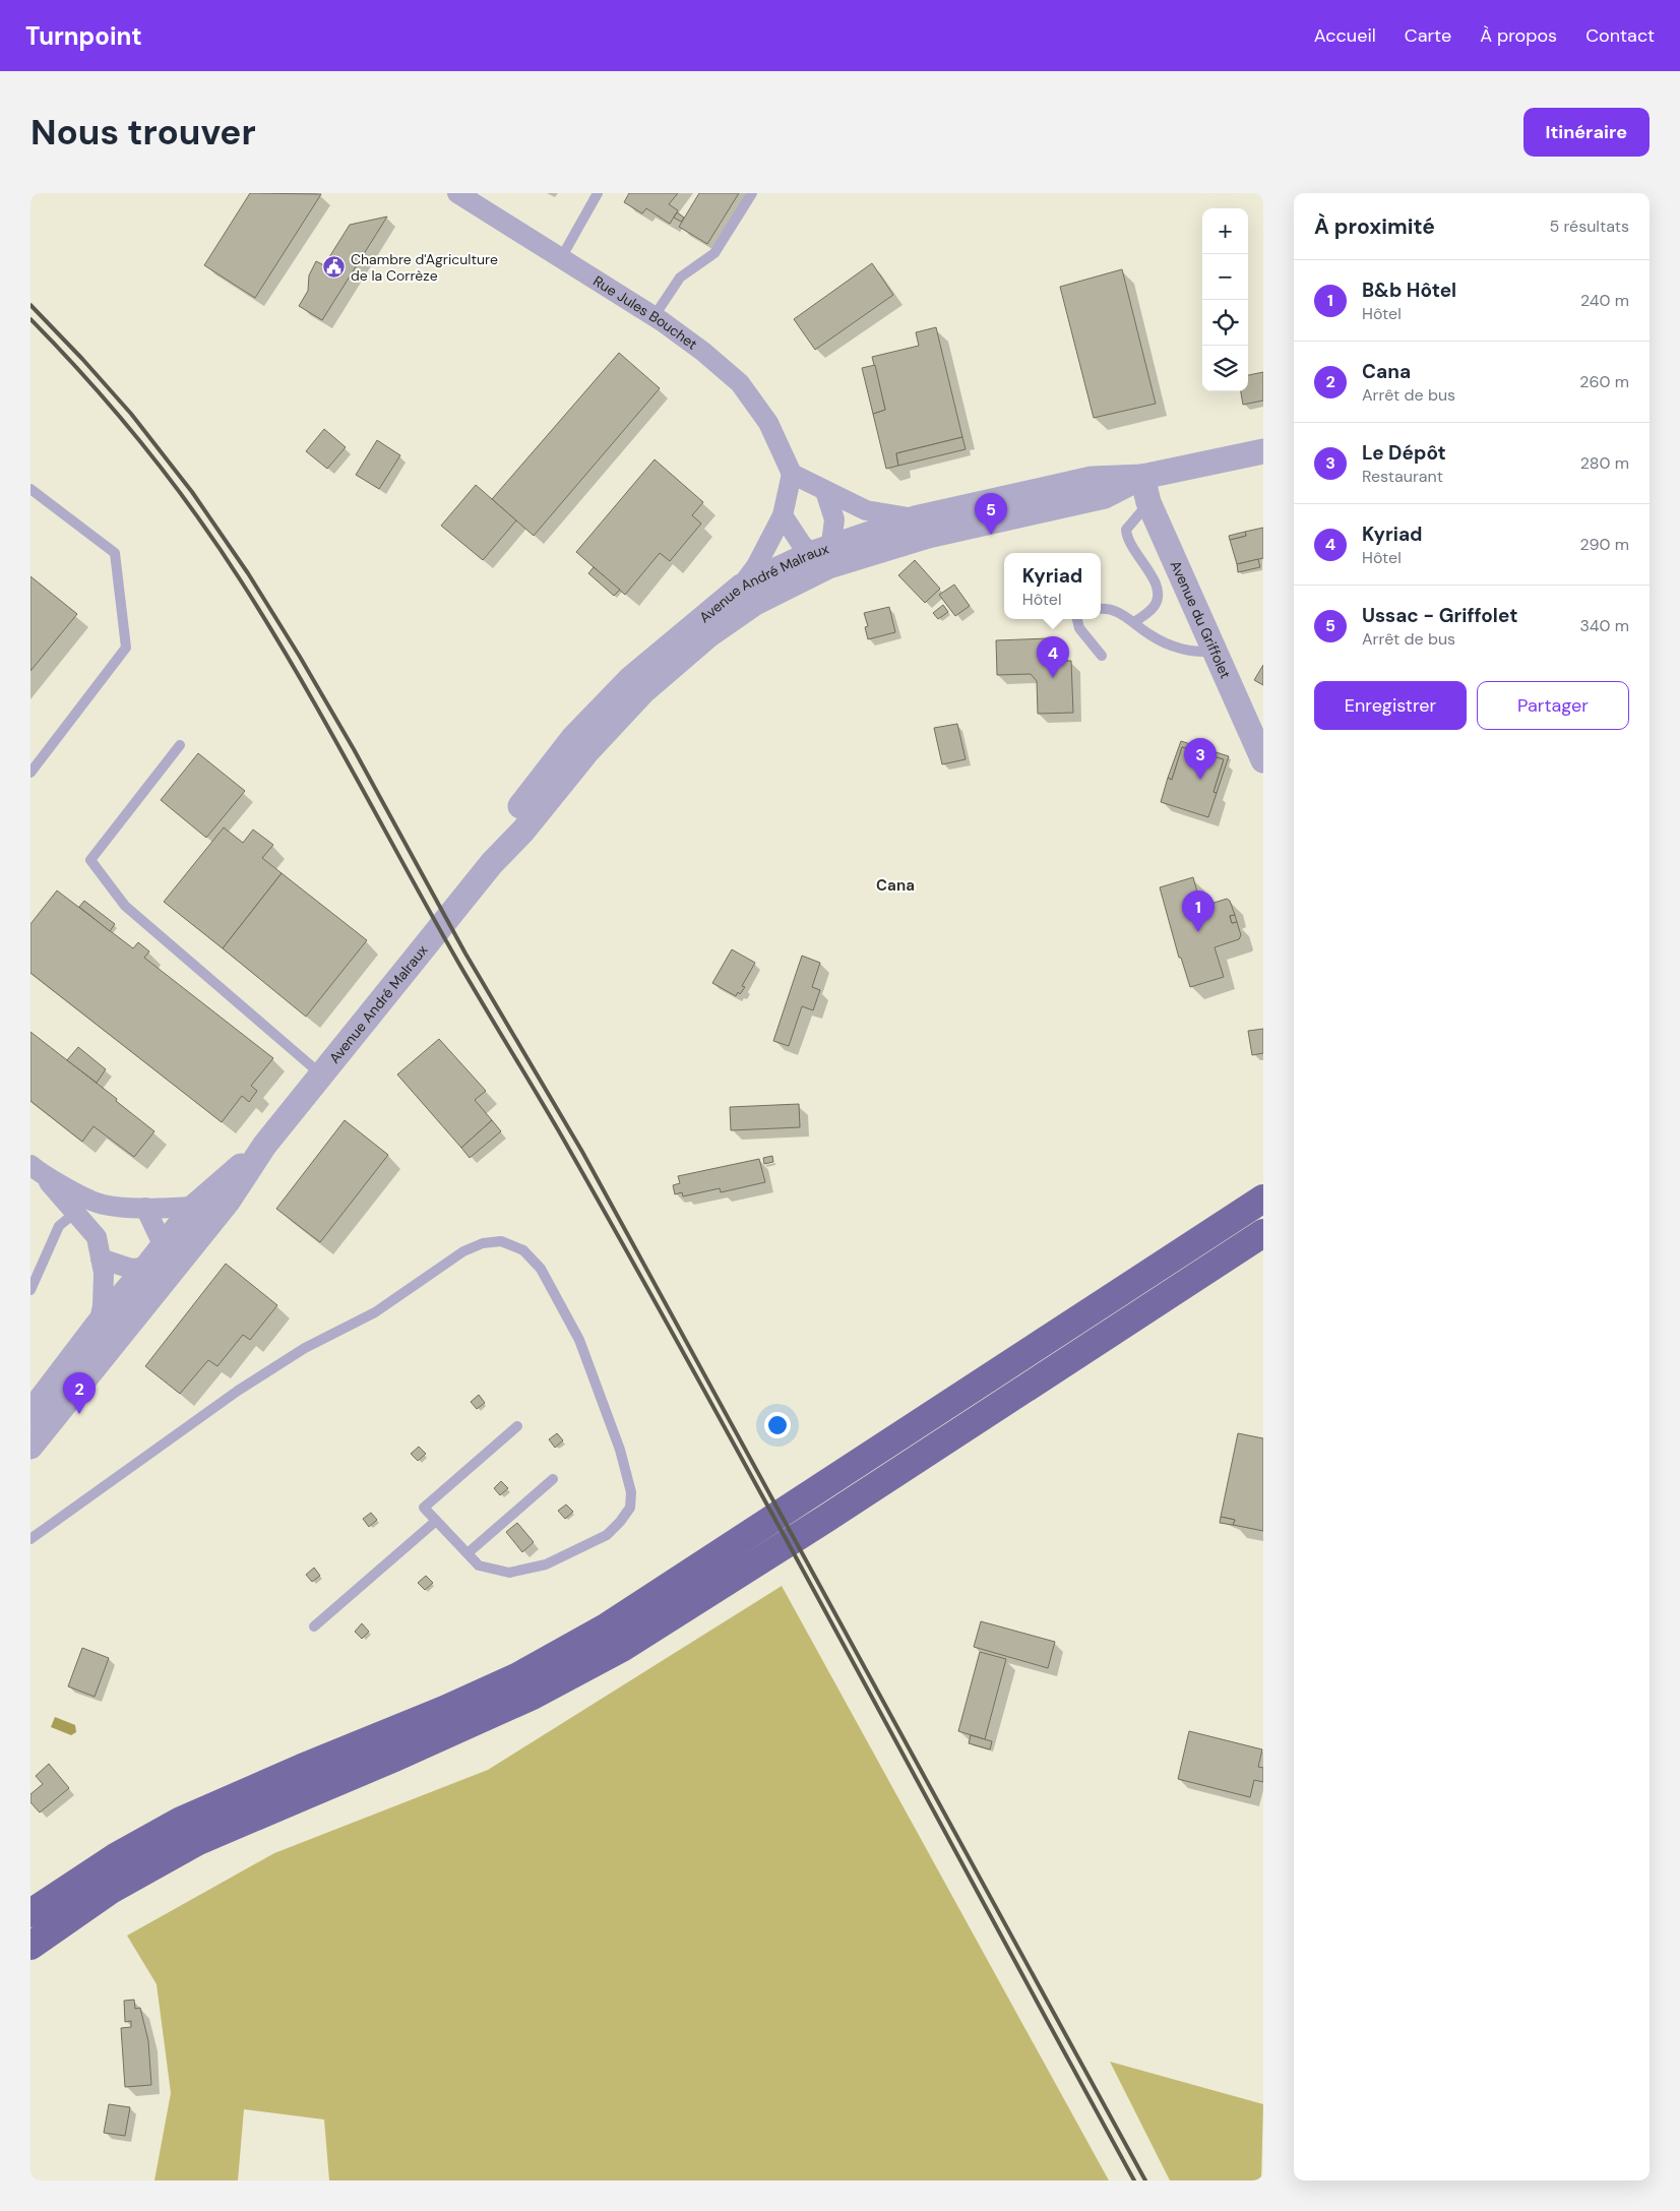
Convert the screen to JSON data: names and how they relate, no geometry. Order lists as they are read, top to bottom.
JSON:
{
  "streets": {
    "street": ["Rue Jules Bouchet", "Avenue André Malraux", "Avenue du Griffolet"]
  },
  "crossings": [
    ["Avenue André Malraux", "Avenue du Griffolet"]
  ],
  "districts": ["Cana"],
  "places": {
    "public building": ["Chambre d'Agriculture de la Corrèze"]
  },
  "page": {
    "header": "Turnpoint",
    "nav": [
      "Accueil",
      "Carte",
      "À propos",
      "Contact"
    ],
    "buttons": [
      "Itinéraire",
      ["Enregistrer", "Partager"]
    ],
    "title": "Nous trouver",
    "heading": ["À proximité", "5 résultats"],
    "map_buttons": ["+", "−"],
    "list": [
      {
        "mark": "1",
        "name": "B&b Hôtel",
        "note": "Hôtel",
        "value": "240 m"
      },
      {
        "mark": "2",
        "name": "Cana",
        "note": "Arrêt de bus",
        "value": "260 m"
      },
      {
        "mark": "3",
        "name": "Le Dépôt",
        "note": "Restaurant",
        "value": "280 m"
      },
      {
        "mark": "4",
        "name": "Kyriad",
        "note": "Hôtel",
        "value": "290 m"
      },
      {
        "mark": "5",
        "name": "Ussac - Griffolet",
        "note": "Arrêt de bus",
        "value": "340 m"
      }
    ],
    "pins": [
      "5",
      "4",
      "3",
      "1",
      "2"
    ],
    "popup": ["Kyriad", "Hôtel"]
  }
}
